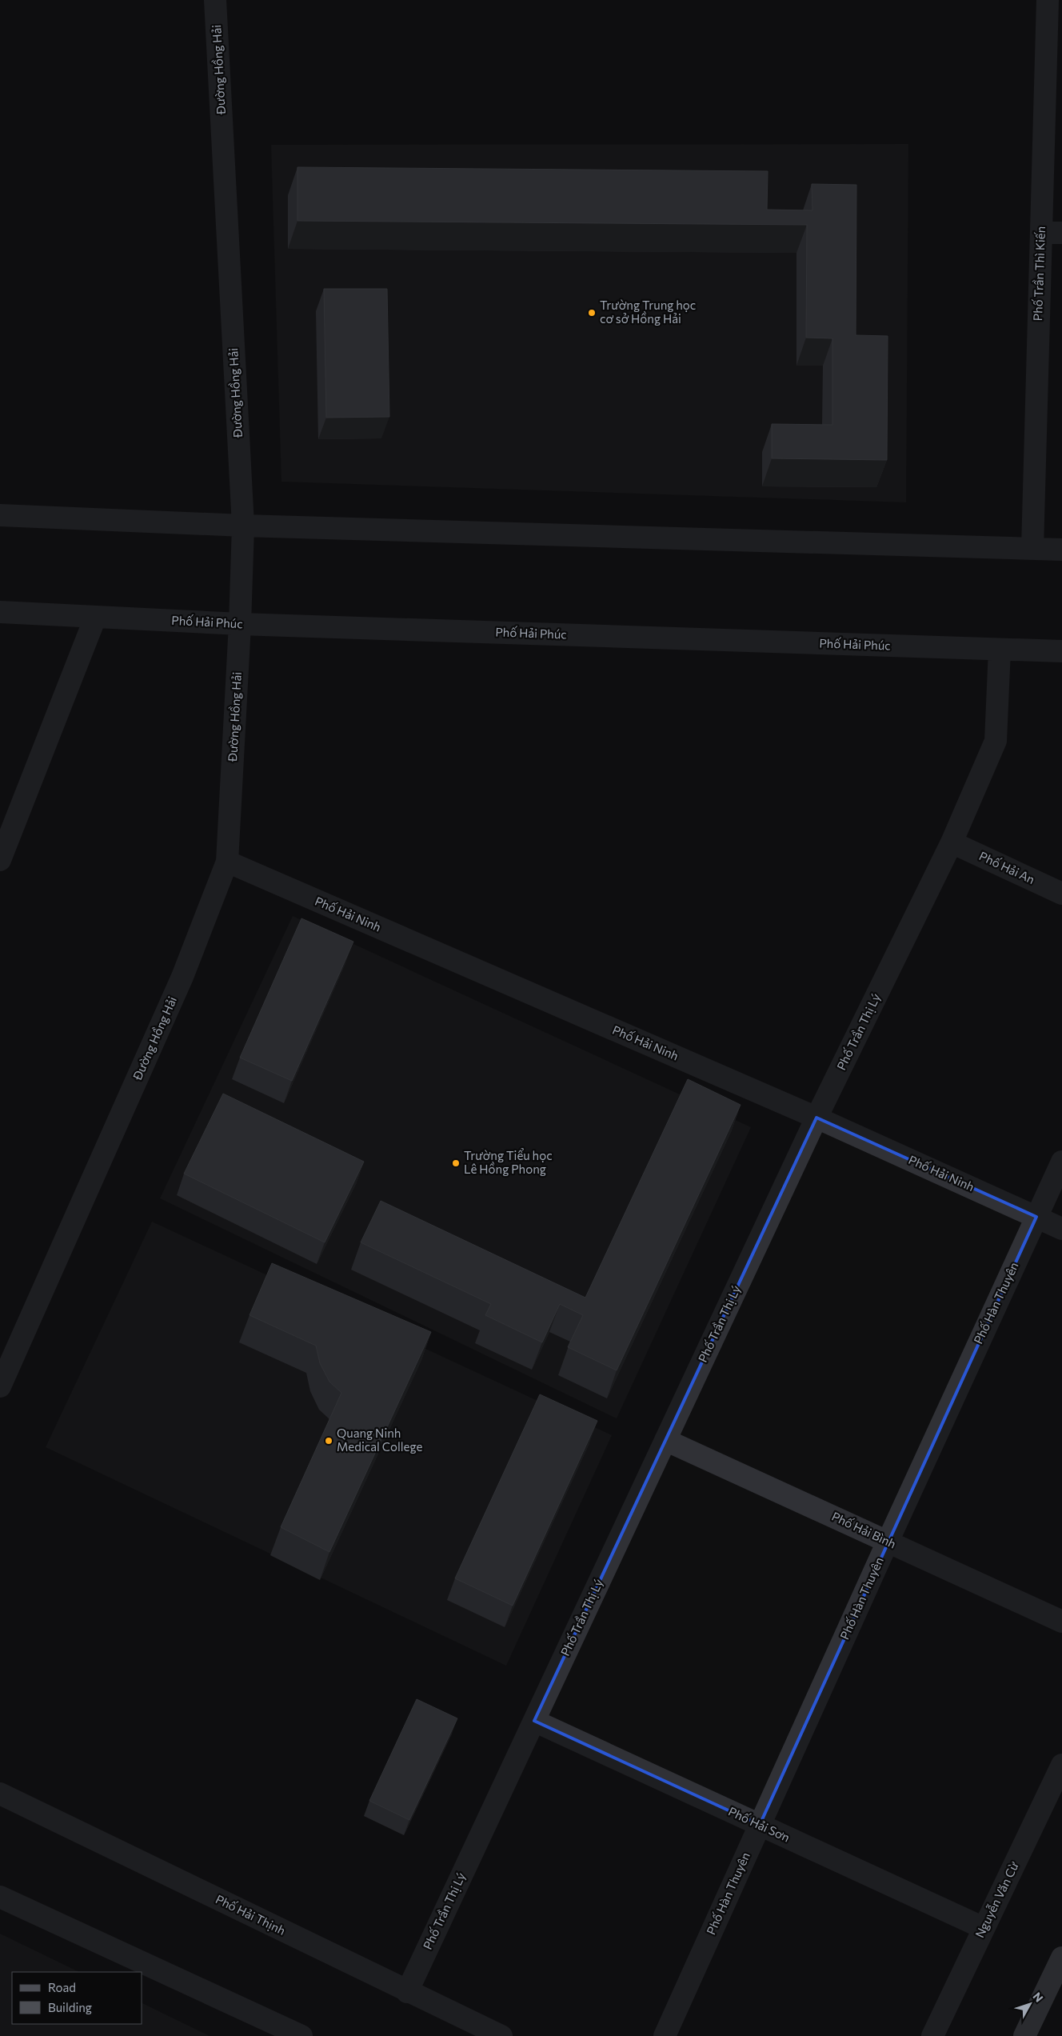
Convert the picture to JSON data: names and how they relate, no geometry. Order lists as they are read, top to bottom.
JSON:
{
  "streets": {
    "street": [
      "Đường Hồng Hải",
      "Phố Trần Thì Kiến",
      "Phố Hải Phúc",
      "Phố Hải An",
      "Phố Hải Ninh",
      "Phố Trần Thị Lý",
      "Phố Hàn Thuyên",
      "Phố Hải Bình",
      "Phố Hải Sơn",
      "Nguyễn Văn Cừ",
      "Phố Hải Thịnh"
    ]
  },
  "crossings": [
    ["Đường Hồng Hải", "Phố Hải Phúc"],
    ["Đường Hồng Hải", "Phố Hải Ninh"],
    ["Phố Hải Phúc", "Phố Trần Thị Lý"],
    ["Phố Hải An", "Phố Trần Thị Lý"],
    ["Phố Hải Ninh", "Phố Trần Thị Lý"],
    ["Phố Hải Ninh", "Phố Hàn Thuyên"],
    ["Phố Trần Thị Lý", "Phố Hải Bình"],
    ["Phố Trần Thị Lý", "Phố Hải Sơn"],
    ["Phố Trần Thị Lý", "Phố Hải Thịnh"],
    ["Phố Hàn Thuyên", "Phố Hải Bình"],
    ["Phố Hàn Thuyên", "Phố Hải Sơn"],
    ["Phố Hải Sơn", "Nguyễn Văn Cừ"]
  ],
  "places": ["Trường Trung học cơ sở Hồng Hải", "Trường Tiểu học Lê Hồng Phong", "Quang Ninh Medical College"],
  "legend": ["Road", "Building"],
  "north": "top right"
}
